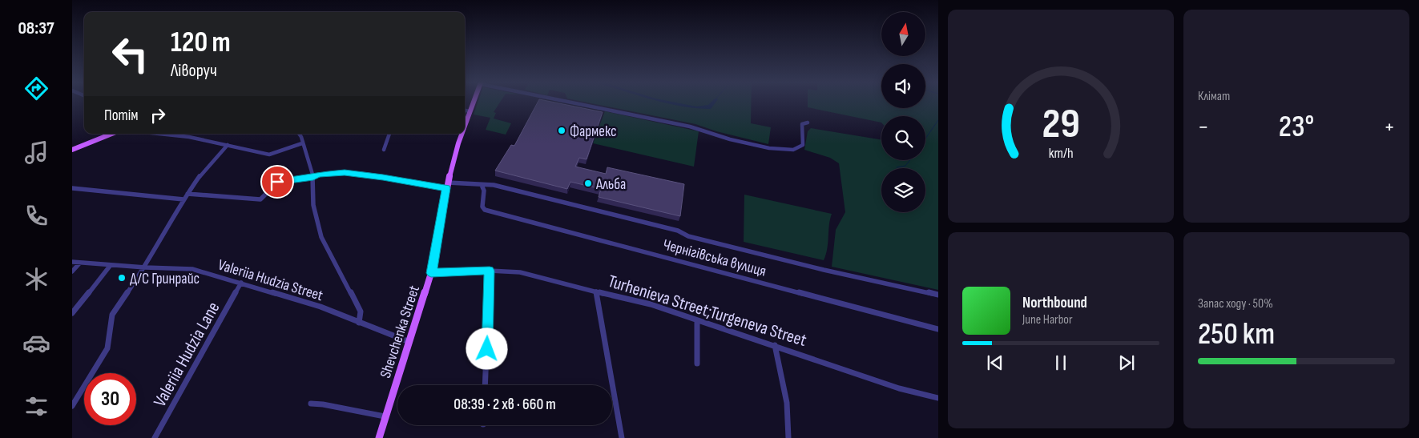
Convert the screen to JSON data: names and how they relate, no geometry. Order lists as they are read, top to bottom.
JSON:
{
  "streets": {
    "main road": ["Shevchenka Street"],
    "street": [
      "Чернігівська вулиця",
      "Valeriia Hudzia Street",
      "Turhenieva Street;Turgeneva Street",
      "Valeriia Hudzia Lane"
    ]
  },
  "crossings": [
    ["Valeriia Hudzia Street", "Shevchenka Street"],
    ["Valeriia Hudzia Street", "Valeriia Hudzia Lane"],
    ["Turhenieva Street;Turgeneva Street", "Shevchenka Street"]
  ],
  "places": ["Фармекс", "Альба", "Д/С Гринрайс"],
  "north": "top",
  "page": {
    "tabs": "08:37",
    "tile": [
      "Клімат",
      ["Запас ходу · 50%", "250 km"]
    ],
    "turn": ["120 m", "Ліворуч"],
    "then": "Потім",
    "heat": ["−", "23°", "+"],
    "song": ["Northbound", "June Harbor"],
    "limit": "30",
    "trip": "08:39 · 2 хв · 660 m",
    "gauge": ["29", "km/h"]
  }
}
